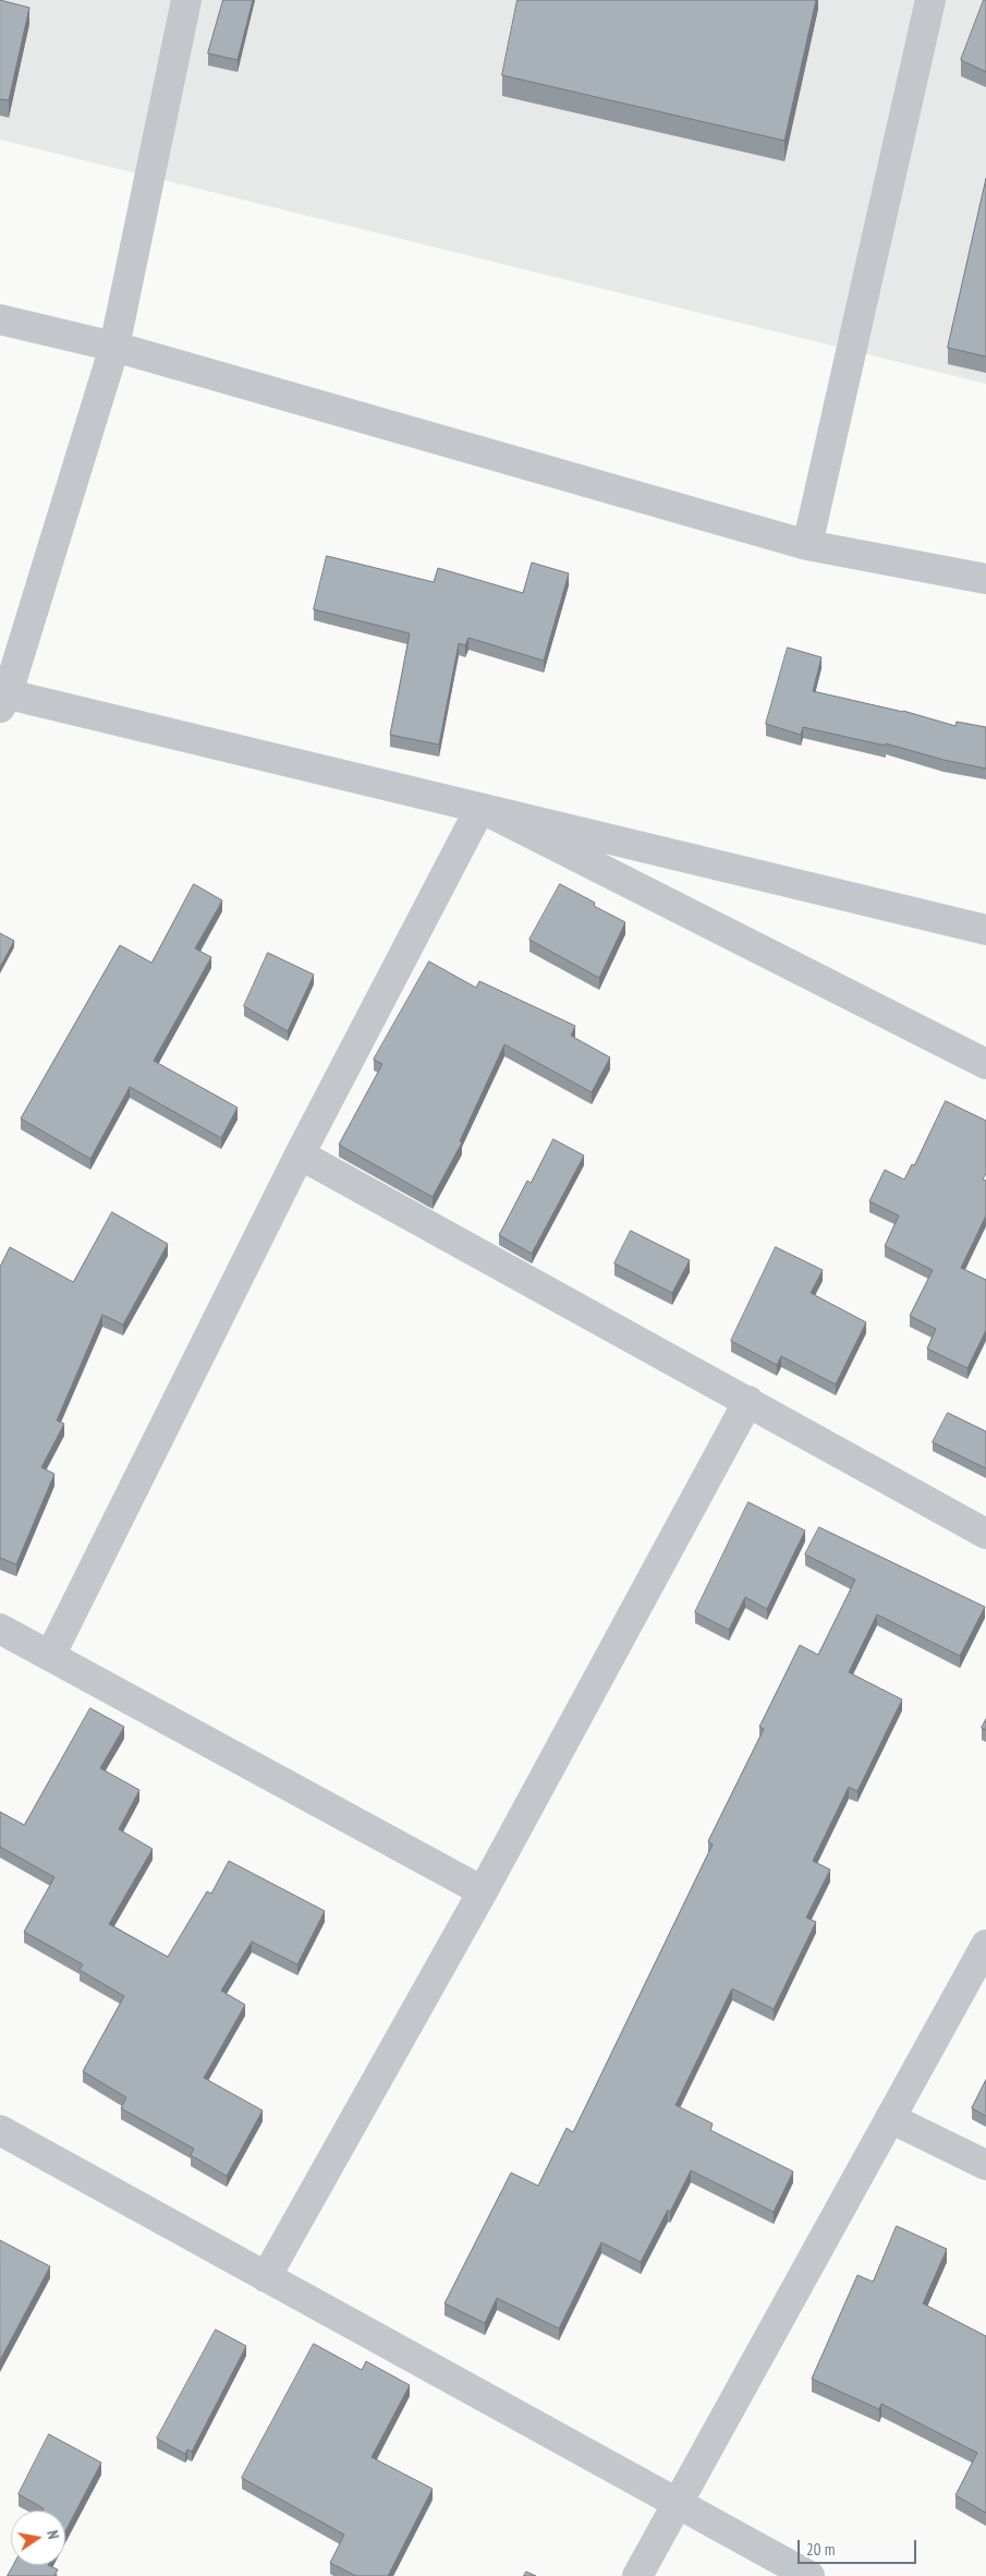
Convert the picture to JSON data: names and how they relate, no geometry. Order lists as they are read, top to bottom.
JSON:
{
  "scale_bar": "20 m",
  "north": "right"
}
